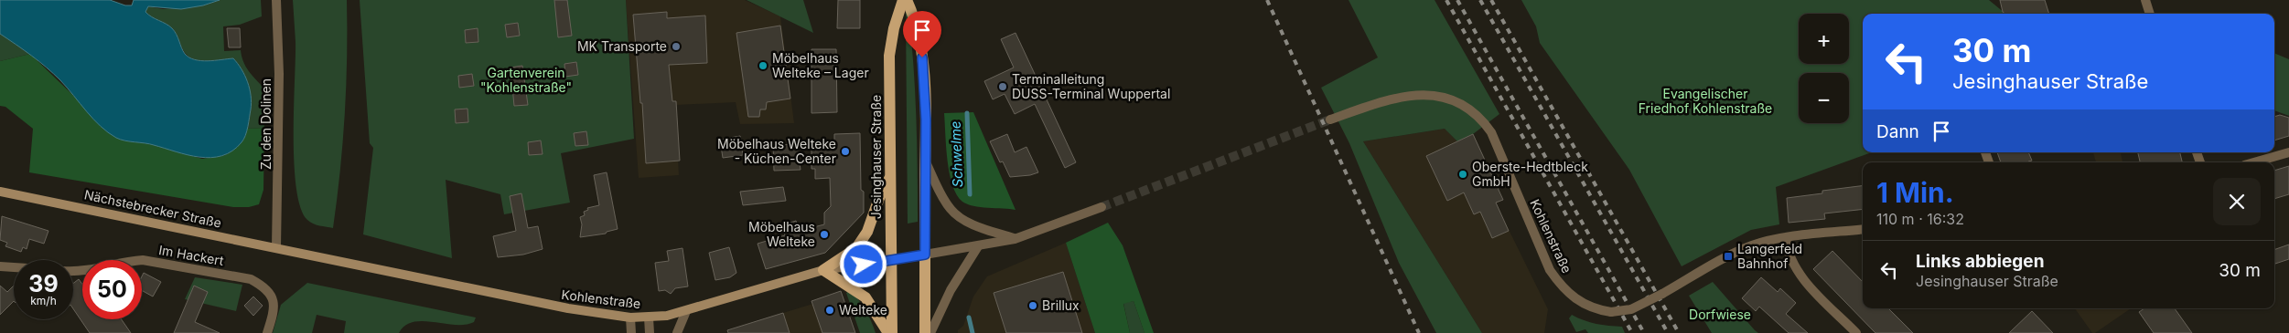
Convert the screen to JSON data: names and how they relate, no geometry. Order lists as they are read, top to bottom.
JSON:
{
  "streets": {
    "main road": ["Jesinghauser Straße", "Nächstebrecker Straße", "Kohlenstraße"],
    "street": ["Zu den Dolinen", "Im Hackert"]
  },
  "crossings": [
    ["Zu den Dolinen", "Nächstebrecker Straße"],
    ["Jesinghauser Straße", "Kohlenstraße"],
    ["Nächstebrecker Straße", "Kohlenstraße"]
  ],
  "water": ["Schwelme"],
  "parks": ["Gartenverein \"Kohlenstraße\"", "Evangelischer Friedhof Kohlenstraße", "Dorfwiese"],
  "places": {
    "other": [
      "MK Transporte",
      "Möbelhaus Welteke – Lager",
      "Terminalleitung DUSS-Terminal Wuppertal",
      "Möbelhaus Welteke - Küchen-Center",
      "Oberste-Hedtbleck GmbH",
      "Möbelhaus Welteke",
      "Brillux",
      "Welteke"
    ],
    "transit": ["Langerfeld Bahnhof"]
  },
  "page": {
    "map_buttons": ["+", "−"],
    "turn": ["30 m", "Jesinghauser Straße"],
    "then": "Dann",
    "heading": ["1 Min.", "110 m · 16:32"],
    "list": [
      {
        "name": "Links abbiegen",
        "note": "Jesinghauser Straße",
        "value": "30 m"
      }
    ],
    "speed": "39 km/h",
    "limit": "50"
  }
}
